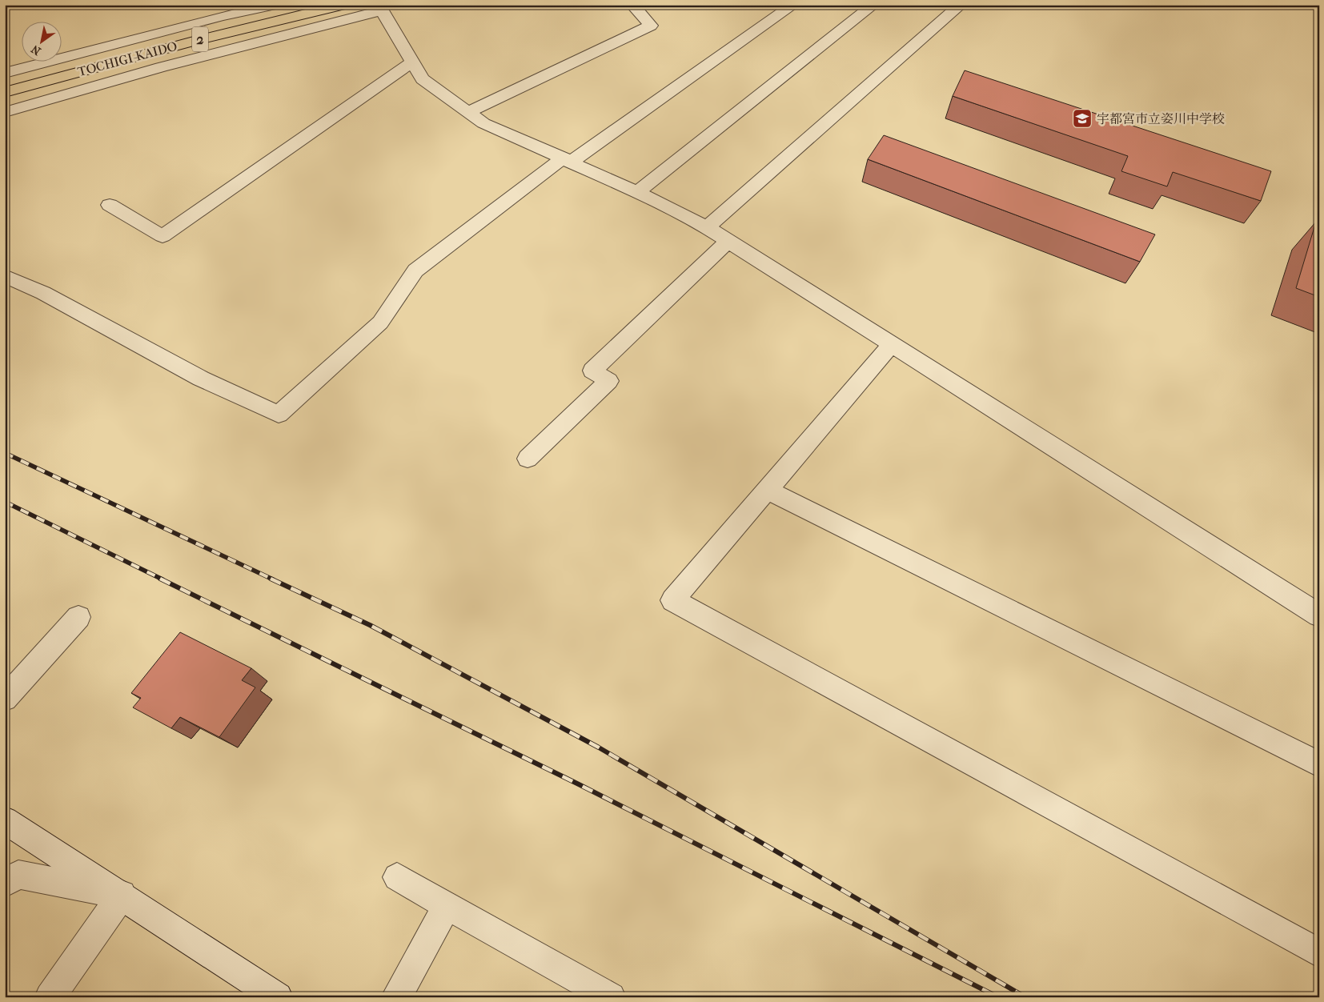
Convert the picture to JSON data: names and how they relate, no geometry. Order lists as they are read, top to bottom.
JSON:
{
  "streets": {
    "main road": ["2", "TOCHIGI-KAIDO"]
  },
  "places": {
    "school or university": ["宇都宮市立姿川中学校"]
  },
  "north": "bottom left"
}
